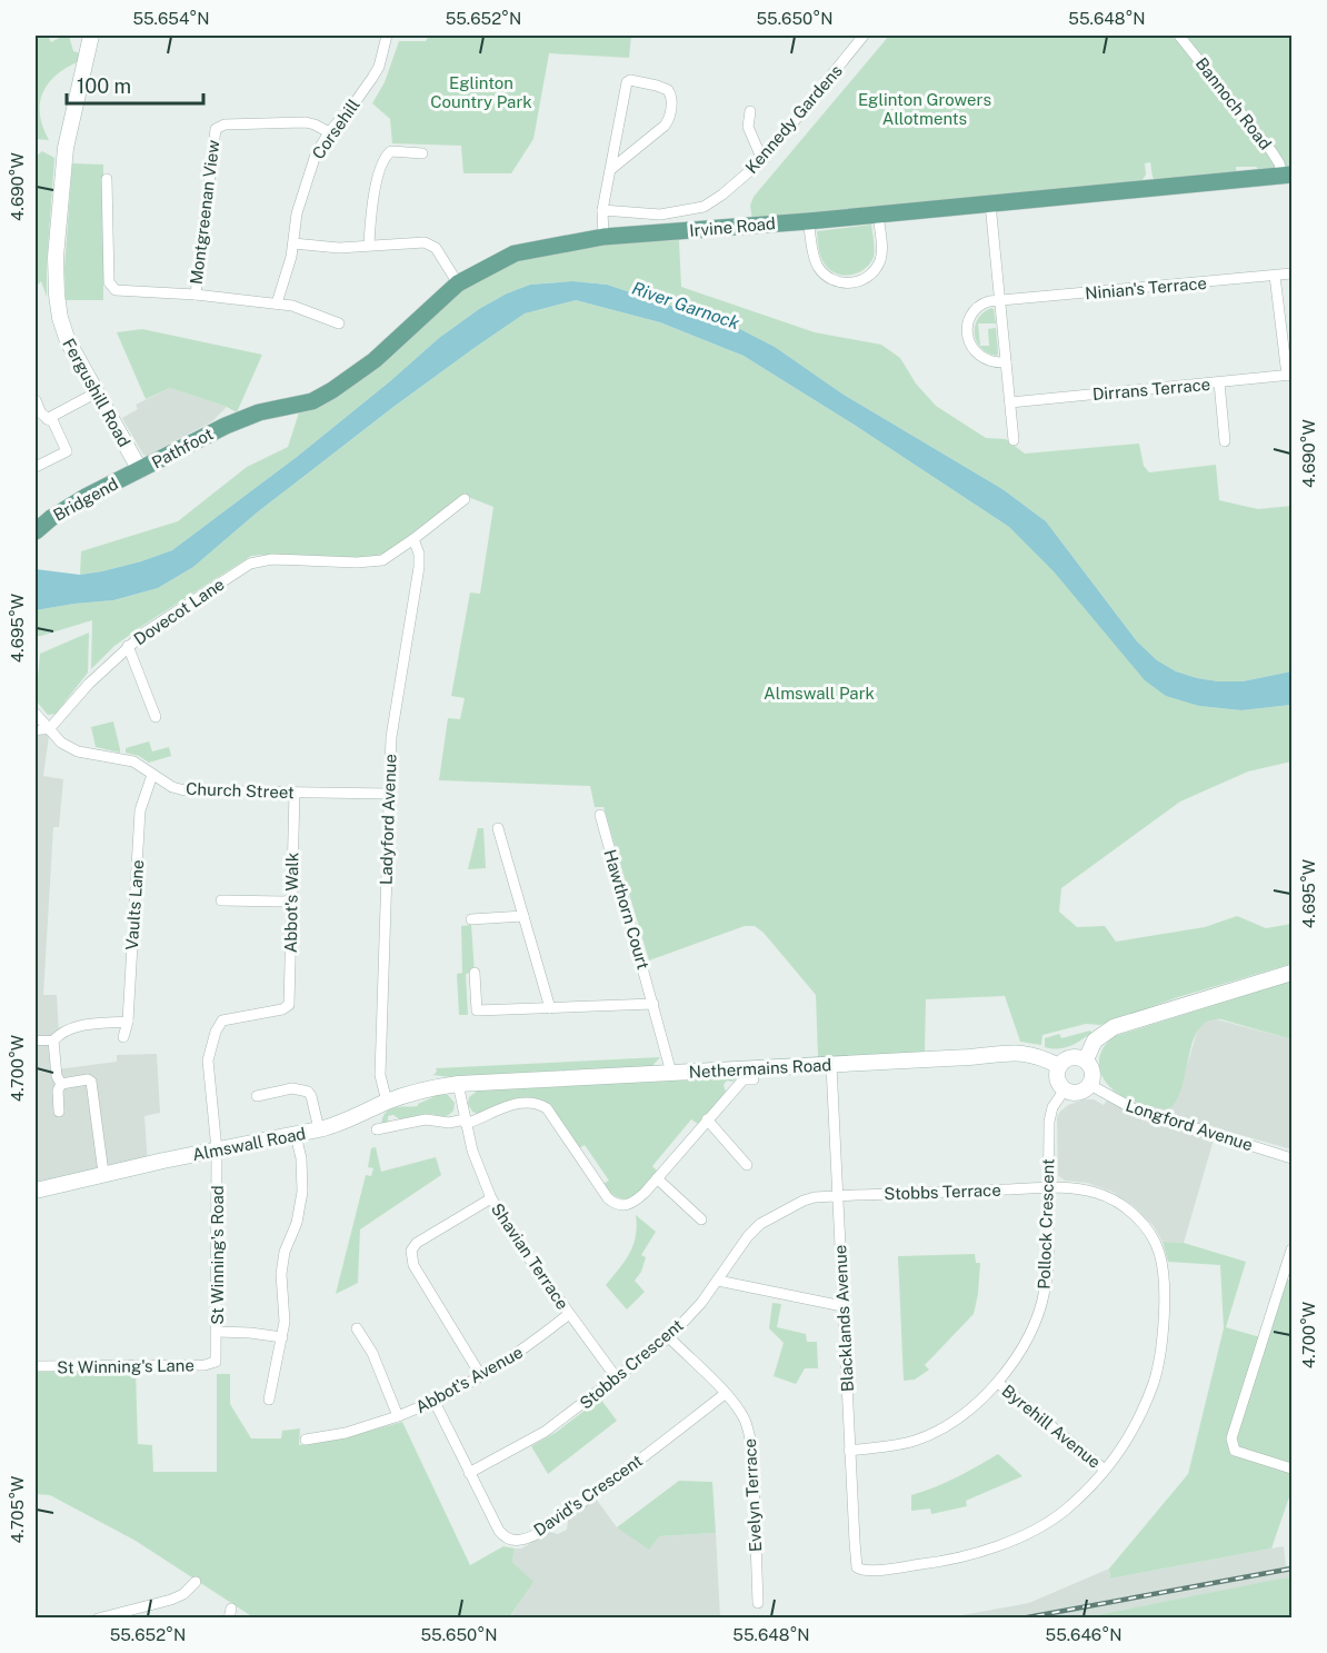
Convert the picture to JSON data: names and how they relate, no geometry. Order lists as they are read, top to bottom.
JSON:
{
  "streets": {
    "main road": [
      "Irvine Road",
      "Fergushill Road",
      "Pathfoot",
      "Bridgend",
      "Nethermains Road",
      "Almswall Road"
    ],
    "street": [
      "Bannoch Road",
      "Kennedy Gardens",
      "Corsehill",
      "Montgreenan View",
      "Ninian's Terrace",
      "Dirrans Terrace",
      "Dovecot Lane",
      "Church Street",
      "Ladyford Avenue",
      "Abbot's Walk",
      "Vaults Lane",
      "Hawthorn Court",
      "Longford Avenue",
      "Stobbs Terrace",
      "Pollock Crescent",
      "St Winning's Road",
      "Shavian Terrace",
      "Blacklands Avenue",
      "Stobbs Crescent",
      "St Winning's Lane",
      "Abbot's Avenue",
      "Byrehill Avenue",
      "David's Crescent",
      "Evelyn Terrace"
    ]
  },
  "crossings": [
    ["Bannoch Road", "Irvine Road"],
    ["Corsehill", "Montgreenan View"],
    ["Irvine Road", "Pathfoot"],
    ["Fergushill Road", "Pathfoot"],
    ["Fergushill Road", "Bridgend"],
    ["Pathfoot", "Bridgend"],
    ["Dovecot Lane", "Church Street"],
    ["Dovecot Lane", "Ladyford Avenue"],
    ["Church Street", "Ladyford Avenue"],
    ["Church Street", "Abbot's Walk"],
    ["Church Street", "Vaults Lane"],
    ["Ladyford Avenue", "Almswall Road"],
    ["Abbot's Walk", "St Winning's Road"],
    ["Hawthorn Court", "Nethermains Road"],
    ["Nethermains Road", "Longford Avenue"],
    ["Nethermains Road", "Almswall Road"],
    ["Nethermains Road", "Pollock Crescent"],
    ["Nethermains Road", "Shavian Terrace"],
    ["Nethermains Road", "Blacklands Avenue"],
    ["Longford Avenue", "Pollock Crescent"],
    ["Almswall Road", "St Winning's Road"],
    ["Almswall Road", "Shavian Terrace"],
    ["Stobbs Terrace", "Pollock Crescent"],
    ["Stobbs Terrace", "Blacklands Avenue"],
    ["Stobbs Terrace", "Stobbs Crescent"],
    ["Stobbs Terrace", "Byrehill Avenue"],
    ["Pollock Crescent", "Blacklands Avenue"],
    ["Pollock Crescent", "Byrehill Avenue"],
    ["St Winning's Road", "St Winning's Lane"],
    ["Shavian Terrace", "Stobbs Crescent"],
    ["Shavian Terrace", "Abbot's Avenue"],
    ["Blacklands Avenue", "Stobbs Crescent"],
    ["Stobbs Crescent", "David's Crescent"],
    ["Stobbs Crescent", "Evelyn Terrace"],
    ["Abbot's Avenue", "David's Crescent"],
    ["David's Crescent", "Evelyn Terrace"]
  ],
  "water": ["River Garnock"],
  "parks": ["Eglinton Country Park", "Eglinton Growers Allotments", "Almswall Park"],
  "scale_bar": "100 m",
  "coordinates": [
    "55.654°N",
    "55.652°N",
    "55.650°N",
    "55.648°N",
    "4.690°W",
    "4.695°W",
    "4.700°W",
    "4.705°W",
    "55.646°N"
  ]
}
